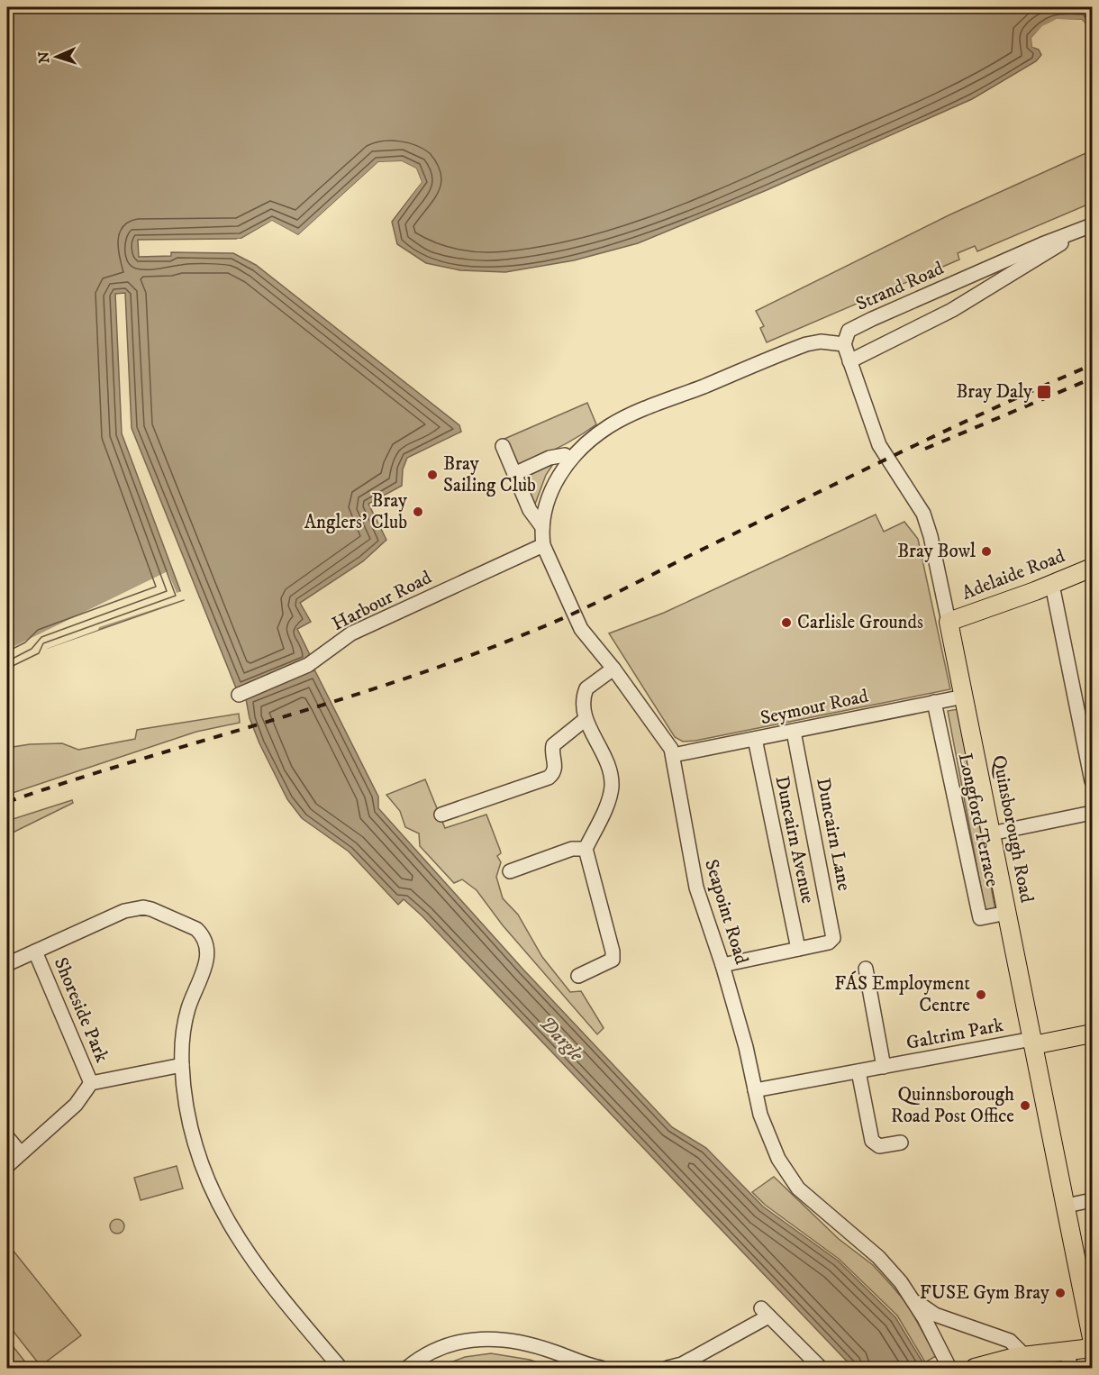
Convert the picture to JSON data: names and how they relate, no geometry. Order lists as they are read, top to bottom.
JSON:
{
  "streets": {
    "main road": ["Adelaide Road", "Quinsborough Road"],
    "street": [
      "Strand Road",
      "Harbour Road",
      "Seymour Road",
      "Longford Terrace",
      "Duncairn Lane",
      "Duncairn Avenue",
      "Seapoint Road",
      "Shoreside Park",
      "Galtrim Park"
    ]
  },
  "crossings": [
    ["Strand Road", "Quinsborough Road"],
    ["Strand Road", "Seapoint Road"],
    ["Adelaide Road", "Quinsborough Road"],
    ["Harbour Road", "Seapoint Road"],
    ["Seymour Road", "Longford Terrace"],
    ["Seymour Road", "Quinsborough Road"],
    ["Seymour Road", "Duncairn Lane"],
    ["Seymour Road", "Duncairn Avenue"],
    ["Seymour Road", "Seapoint Road"],
    ["Longford Terrace", "Quinsborough Road"],
    ["Quinsborough Road", "Seapoint Road"],
    ["Quinsborough Road", "Galtrim Park"],
    ["Duncairn Lane", "Duncairn Avenue"],
    ["Seapoint Road", "Galtrim Park"]
  ],
  "water": ["Dargle"],
  "places": {
    "transit": ["Bray Daly"],
    "other": [
      "Bray Sailing Club",
      "Bray Anglers' Club",
      "Bray Bowl",
      "Carlisle Grounds",
      "FÁS Employment Centre",
      "Quinnsborough Road Post Office",
      "FUSE Gym Bray"
    ]
  },
  "north": "left"
}
